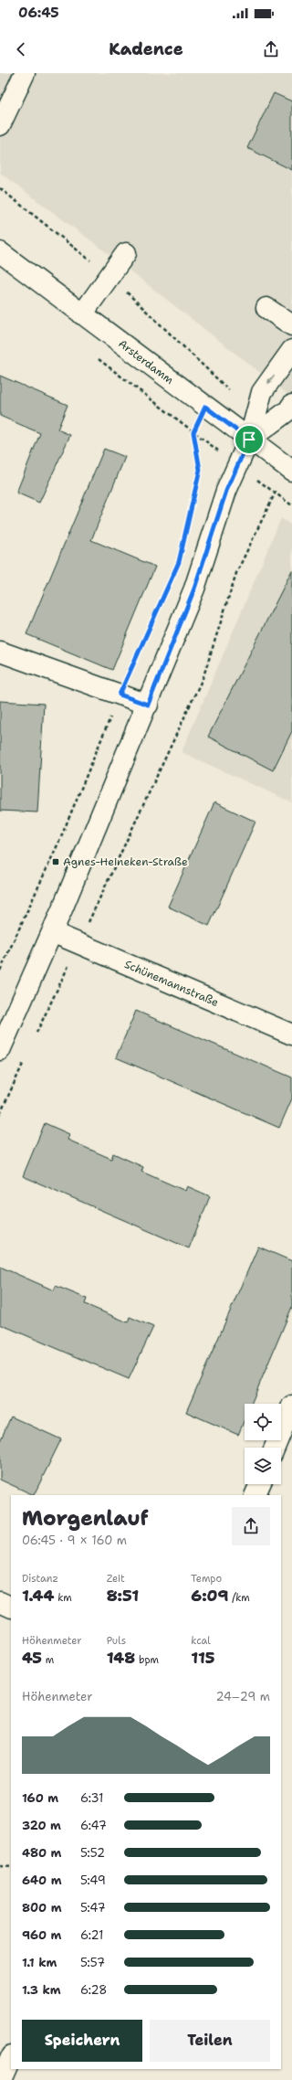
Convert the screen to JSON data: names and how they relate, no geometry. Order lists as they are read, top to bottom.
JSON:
{
  "streets": {
    "street": ["Arsterdamm", "Schünemannstraße"]
  },
  "places": {
    "transit": ["Agnes-Heineken-Straße"]
  },
  "page": {
    "status": "06:45",
    "header": "Kadence",
    "heading": ["Morgenlauf", "06:45 · 9 × 160 m"],
    "stats": [
      ["Distanz", "1.44 km"],
      ["Zeit", "8:51"],
      ["Tempo", "6:09 /km"],
      ["Höhenmeter", "45 m"],
      ["Puls", "148 bpm"],
      ["kcal", "115"]
    ],
    "chart": ["Höhenmeter", "24–29 m"],
    "list": [
      {
        "name": "160 m",
        "note": "6:31"
      },
      {
        "name": "320 m",
        "note": "6:47"
      },
      {
        "name": "480 m",
        "note": "5:52"
      },
      {
        "name": "640 m",
        "note": "5:49"
      },
      {
        "name": "800 m",
        "note": "5:47"
      },
      {
        "name": "960 m",
        "note": "6:21"
      },
      {
        "name": "1.1 km",
        "note": "5:57"
      },
      {
        "name": "1.3 km",
        "note": "6:28"
      }
    ],
    "buttons": ["Speichern", "Teilen"]
  }
}
